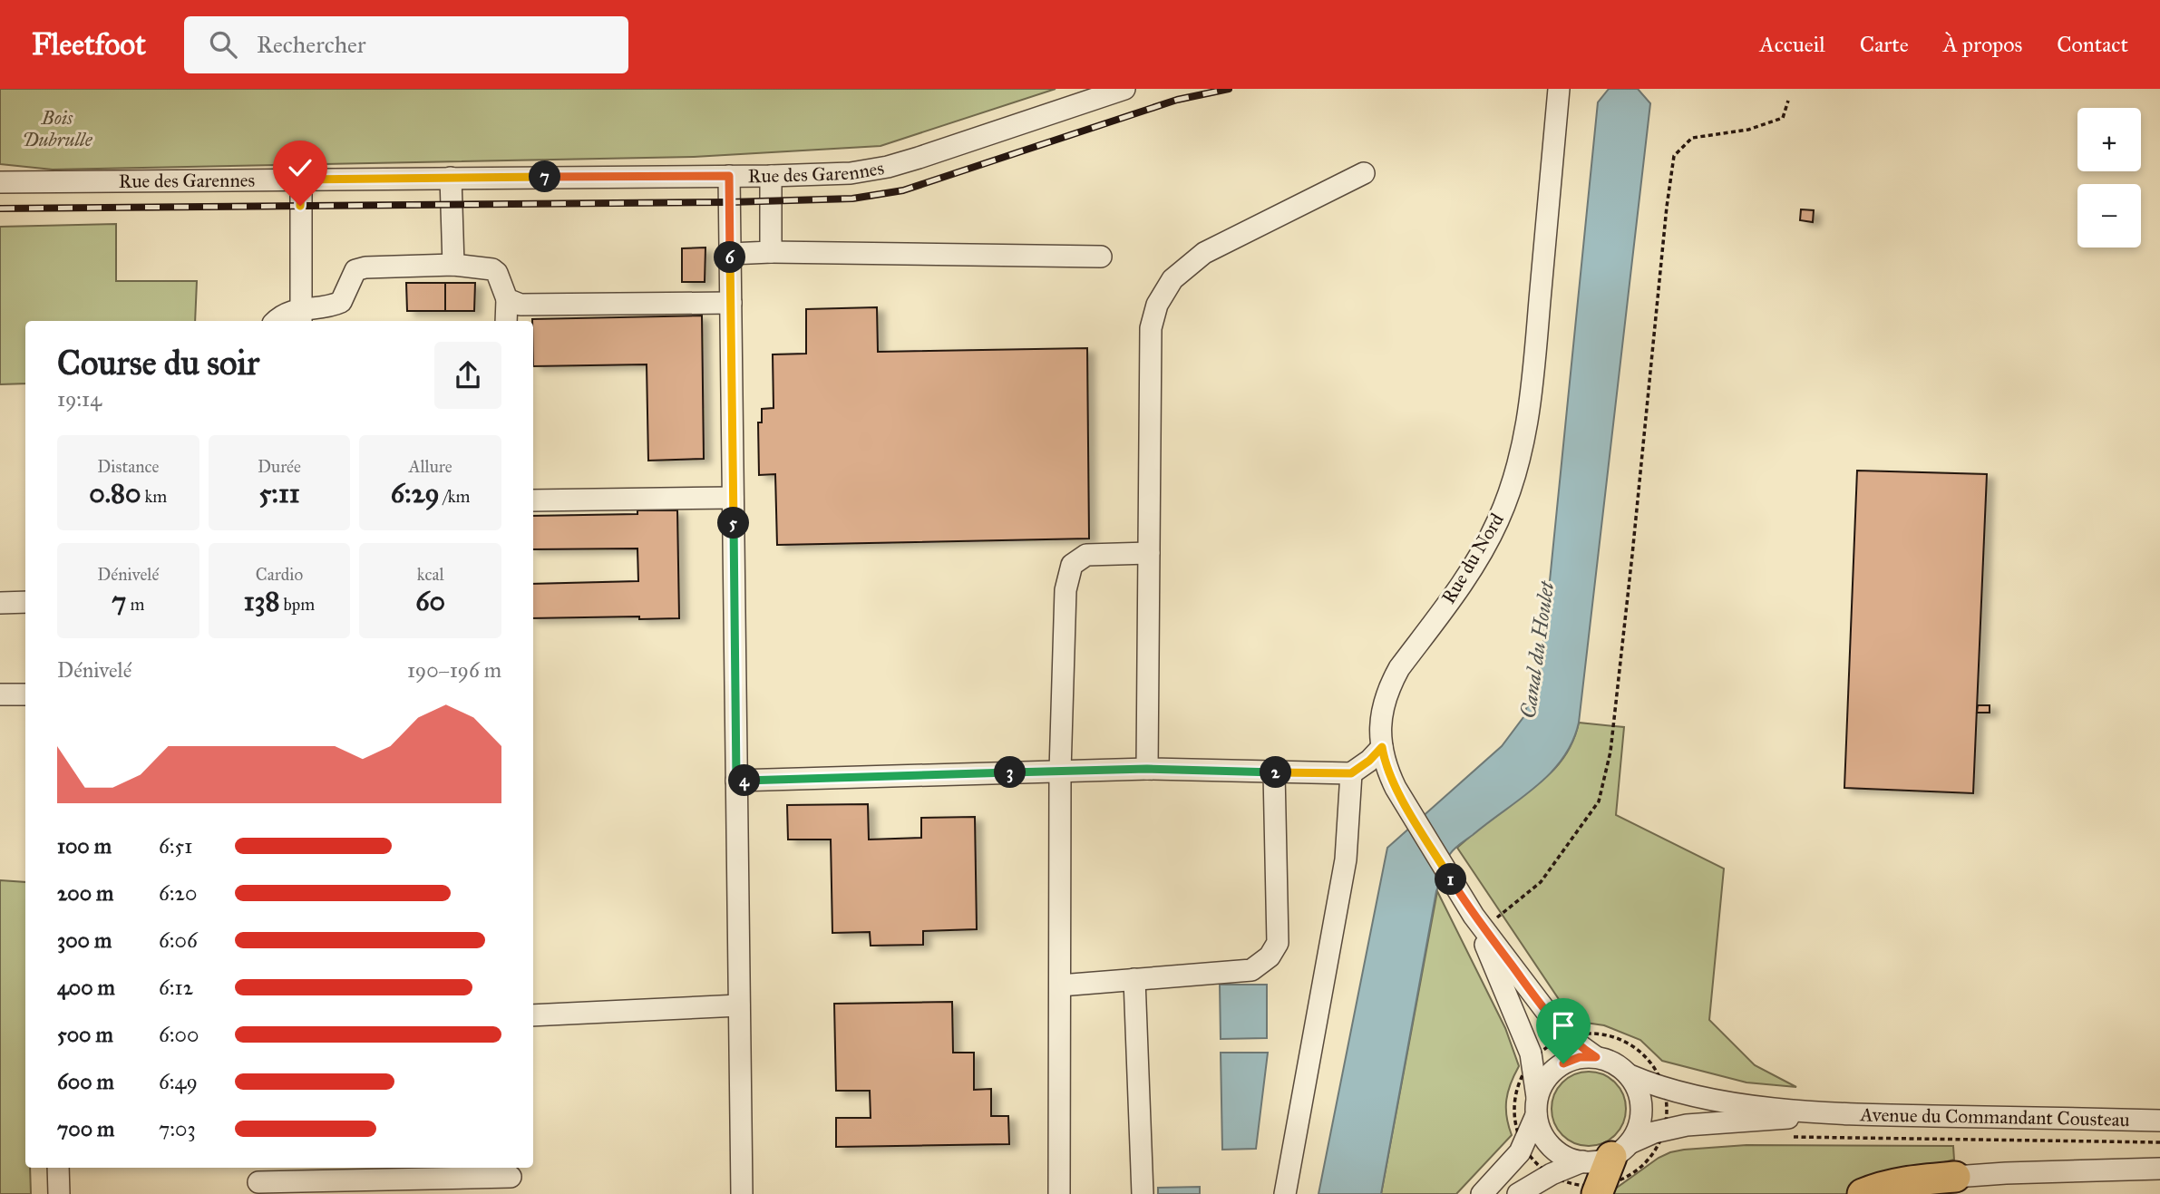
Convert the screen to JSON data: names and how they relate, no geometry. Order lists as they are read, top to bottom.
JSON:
{
  "streets": {
    "street": ["Rue des Garennes", "Rue du Nord", "Avenue du Commandant Cousteau"]
  },
  "crossings": [
    ["Rue du Nord", "Avenue du Commandant Cousteau"]
  ],
  "water": ["Canal du Houlet"],
  "parks": ["Bois Dubrulle"],
  "page": {
    "header": "Fleetfoot",
    "search": "Rechercher",
    "nav": [
      "Accueil",
      "Carte",
      "À propos",
      "Contact"
    ],
    "map_buttons": ["+", "−"],
    "pins": [
      "7",
      "6",
      "5",
      "2",
      "3",
      "4",
      "1"
    ],
    "heading": ["Course du soir", "19:14"],
    "stats": [
      ["Distance", "0.80 km"],
      ["Durée", "5:11"],
      ["Allure", "6:29 /km"],
      ["Dénivelé", "7 m"],
      ["Cardio", "138 bpm"],
      ["kcal", "60"]
    ],
    "chart": ["Dénivelé", "190–196 m"],
    "list": [
      {
        "name": "100 m",
        "note": "6:51"
      },
      {
        "name": "200 m",
        "note": "6:20"
      },
      {
        "name": "300 m",
        "note": "6:06"
      },
      {
        "name": "400 m",
        "note": "6:12"
      },
      {
        "name": "500 m",
        "note": "6:00"
      },
      {
        "name": "600 m",
        "note": "6:49"
      },
      {
        "name": "700 m",
        "note": "7:03"
      }
    ]
  }
}
